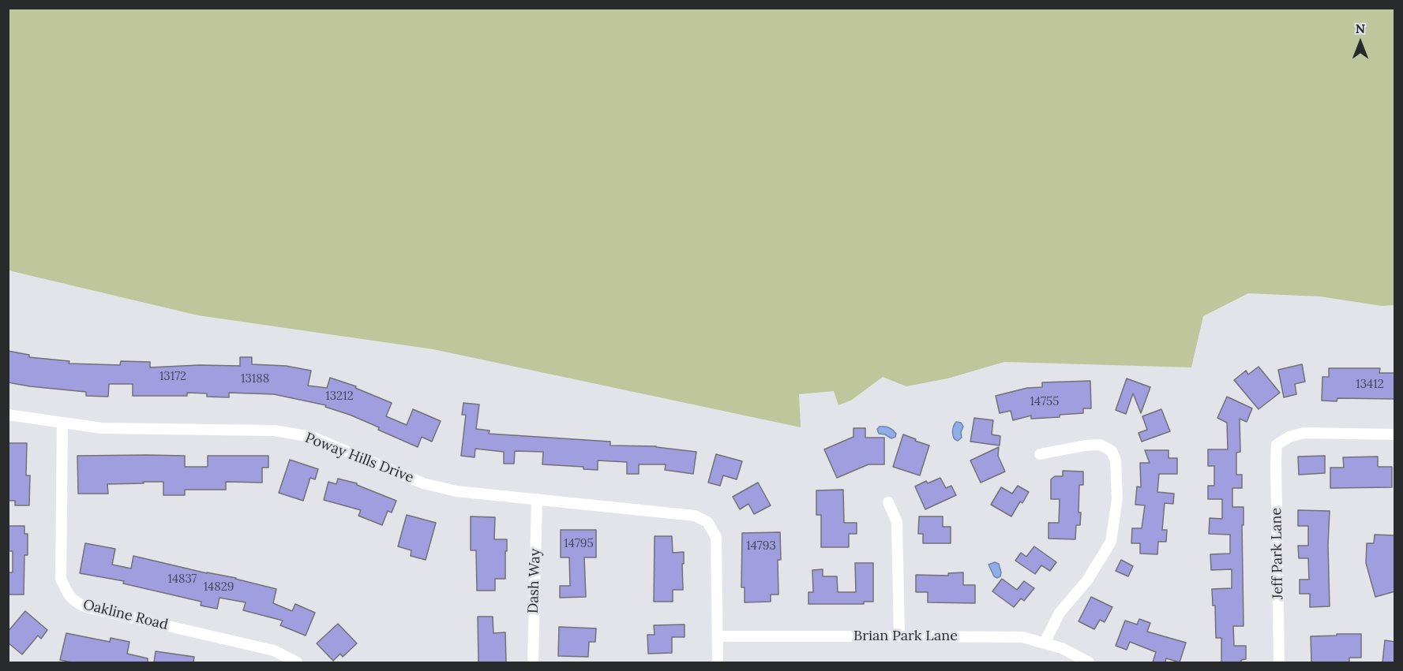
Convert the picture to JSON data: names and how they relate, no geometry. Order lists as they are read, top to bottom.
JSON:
{
  "streets": {
    "street": [
      "Poway Hills Drive",
      "Jeff Park Lane",
      "Dash Way",
      "Oakline Road",
      "Brian Park Lane"
    ]
  },
  "crossings": [
    ["Poway Hills Drive", "Dash Way"],
    ["Poway Hills Drive", "Oakline Road"],
    ["Poway Hills Drive", "Brian Park Lane"]
  ],
  "house_numbers": [
    "13172",
    "13188",
    "13412",
    "13212",
    "14755",
    "14795",
    "14793",
    "14837",
    "14829"
  ],
  "north": "top"
}
